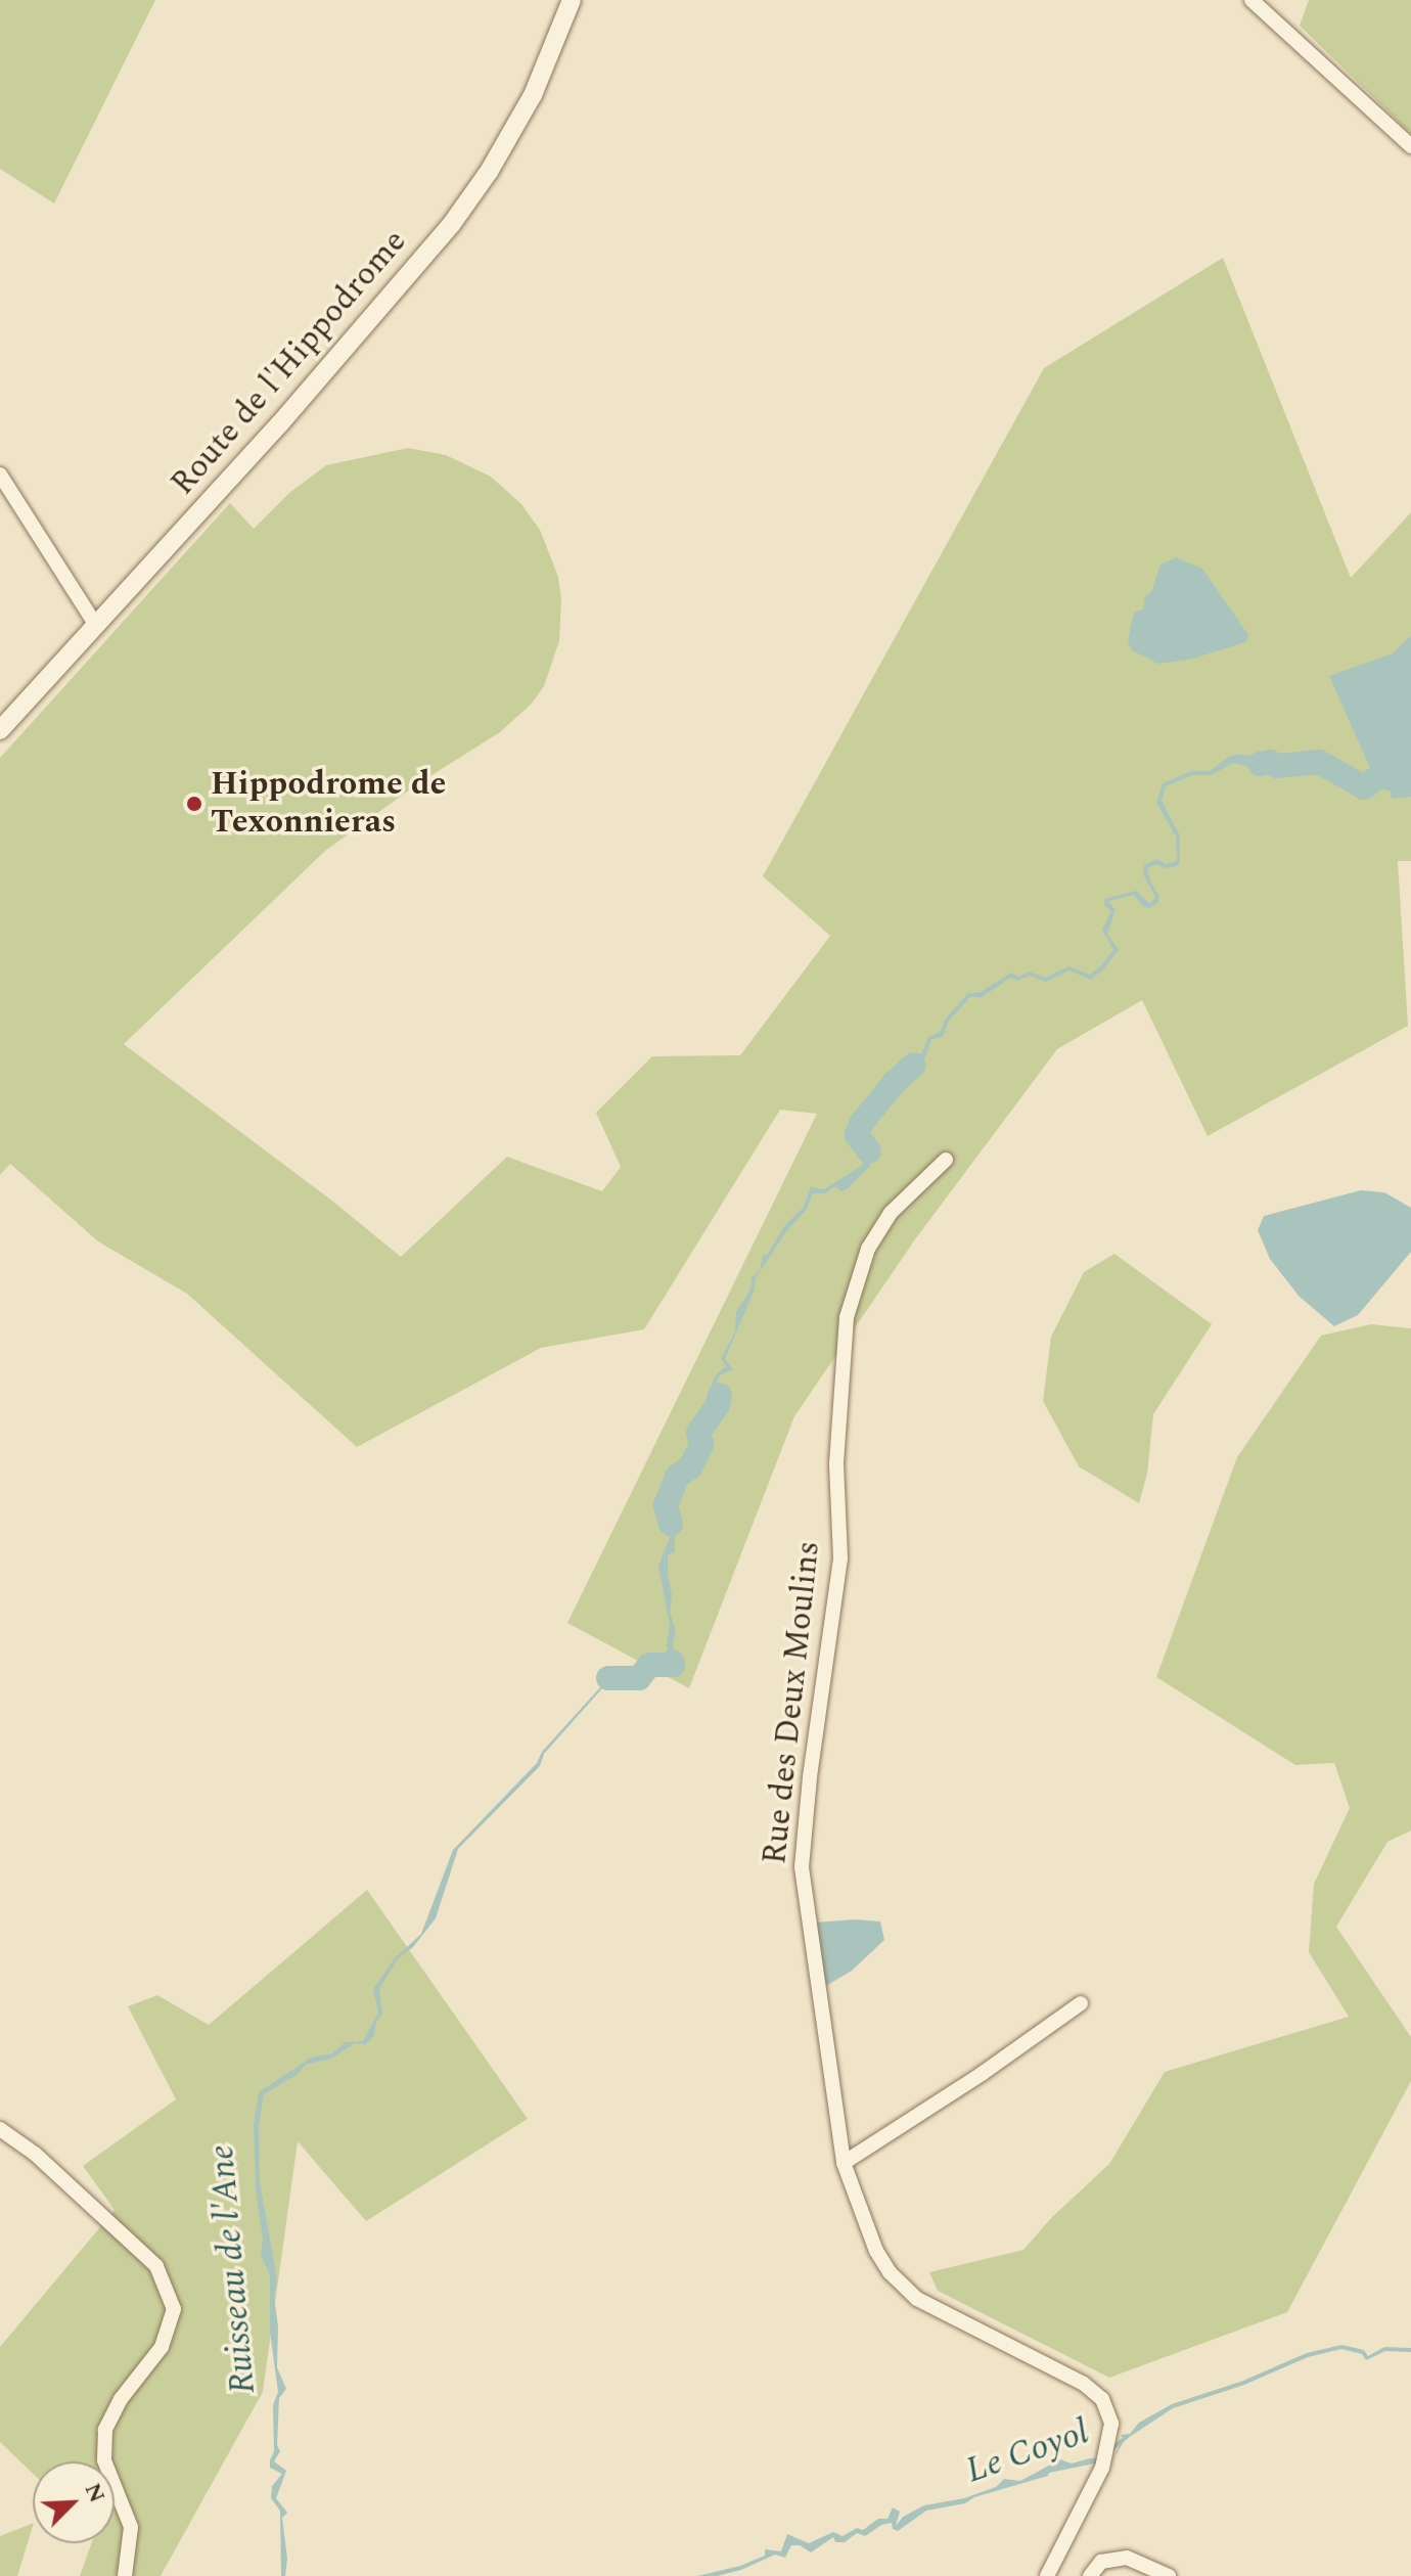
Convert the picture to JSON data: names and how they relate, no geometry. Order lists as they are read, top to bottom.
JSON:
{
  "streets": {
    "main road": ["Route de l'Hippodrome"],
    "street": ["Rue des Deux Moulins"]
  },
  "water": ["Ruisseau de l'Ane", "Le Coyol"],
  "places": ["Hippodrome de Texonnieras"],
  "north": "top right"
}
